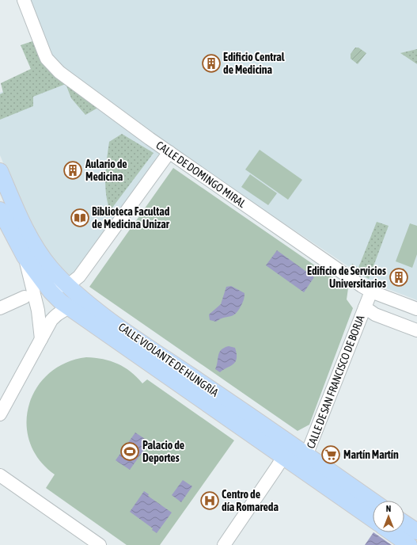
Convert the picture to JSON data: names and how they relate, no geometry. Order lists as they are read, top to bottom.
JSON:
{
  "streets": {
    "main road": ["CALLE VIOLANTE DE HUNGRÍA"],
    "street": ["CALLE DE DOMINGO MIRAL", "CALLE DE SAN FRANCISCO DE BORJA"]
  },
  "crossings": [
    ["CALLE DE DOMINGO MIRAL", "CALLE DE SAN FRANCISCO DE BORJA"],
    ["CALLE VIOLANTE DE HUNGRÍA", "CALLE DE SAN FRANCISCO DE BORJA"]
  ],
  "places": {
    "building": ["Edificio Central de Medicina", "Aulario de Medicina", "Edificio de Servicios Universitarios"],
    "library": ["Biblioteca Facultad de Medicina Unizar"],
    "sports": ["Palacio de Deportes"],
    "supermarket": ["Martín Martín"],
    "hospital": ["Centro de día Romareda"]
  },
  "north": "top"
}
